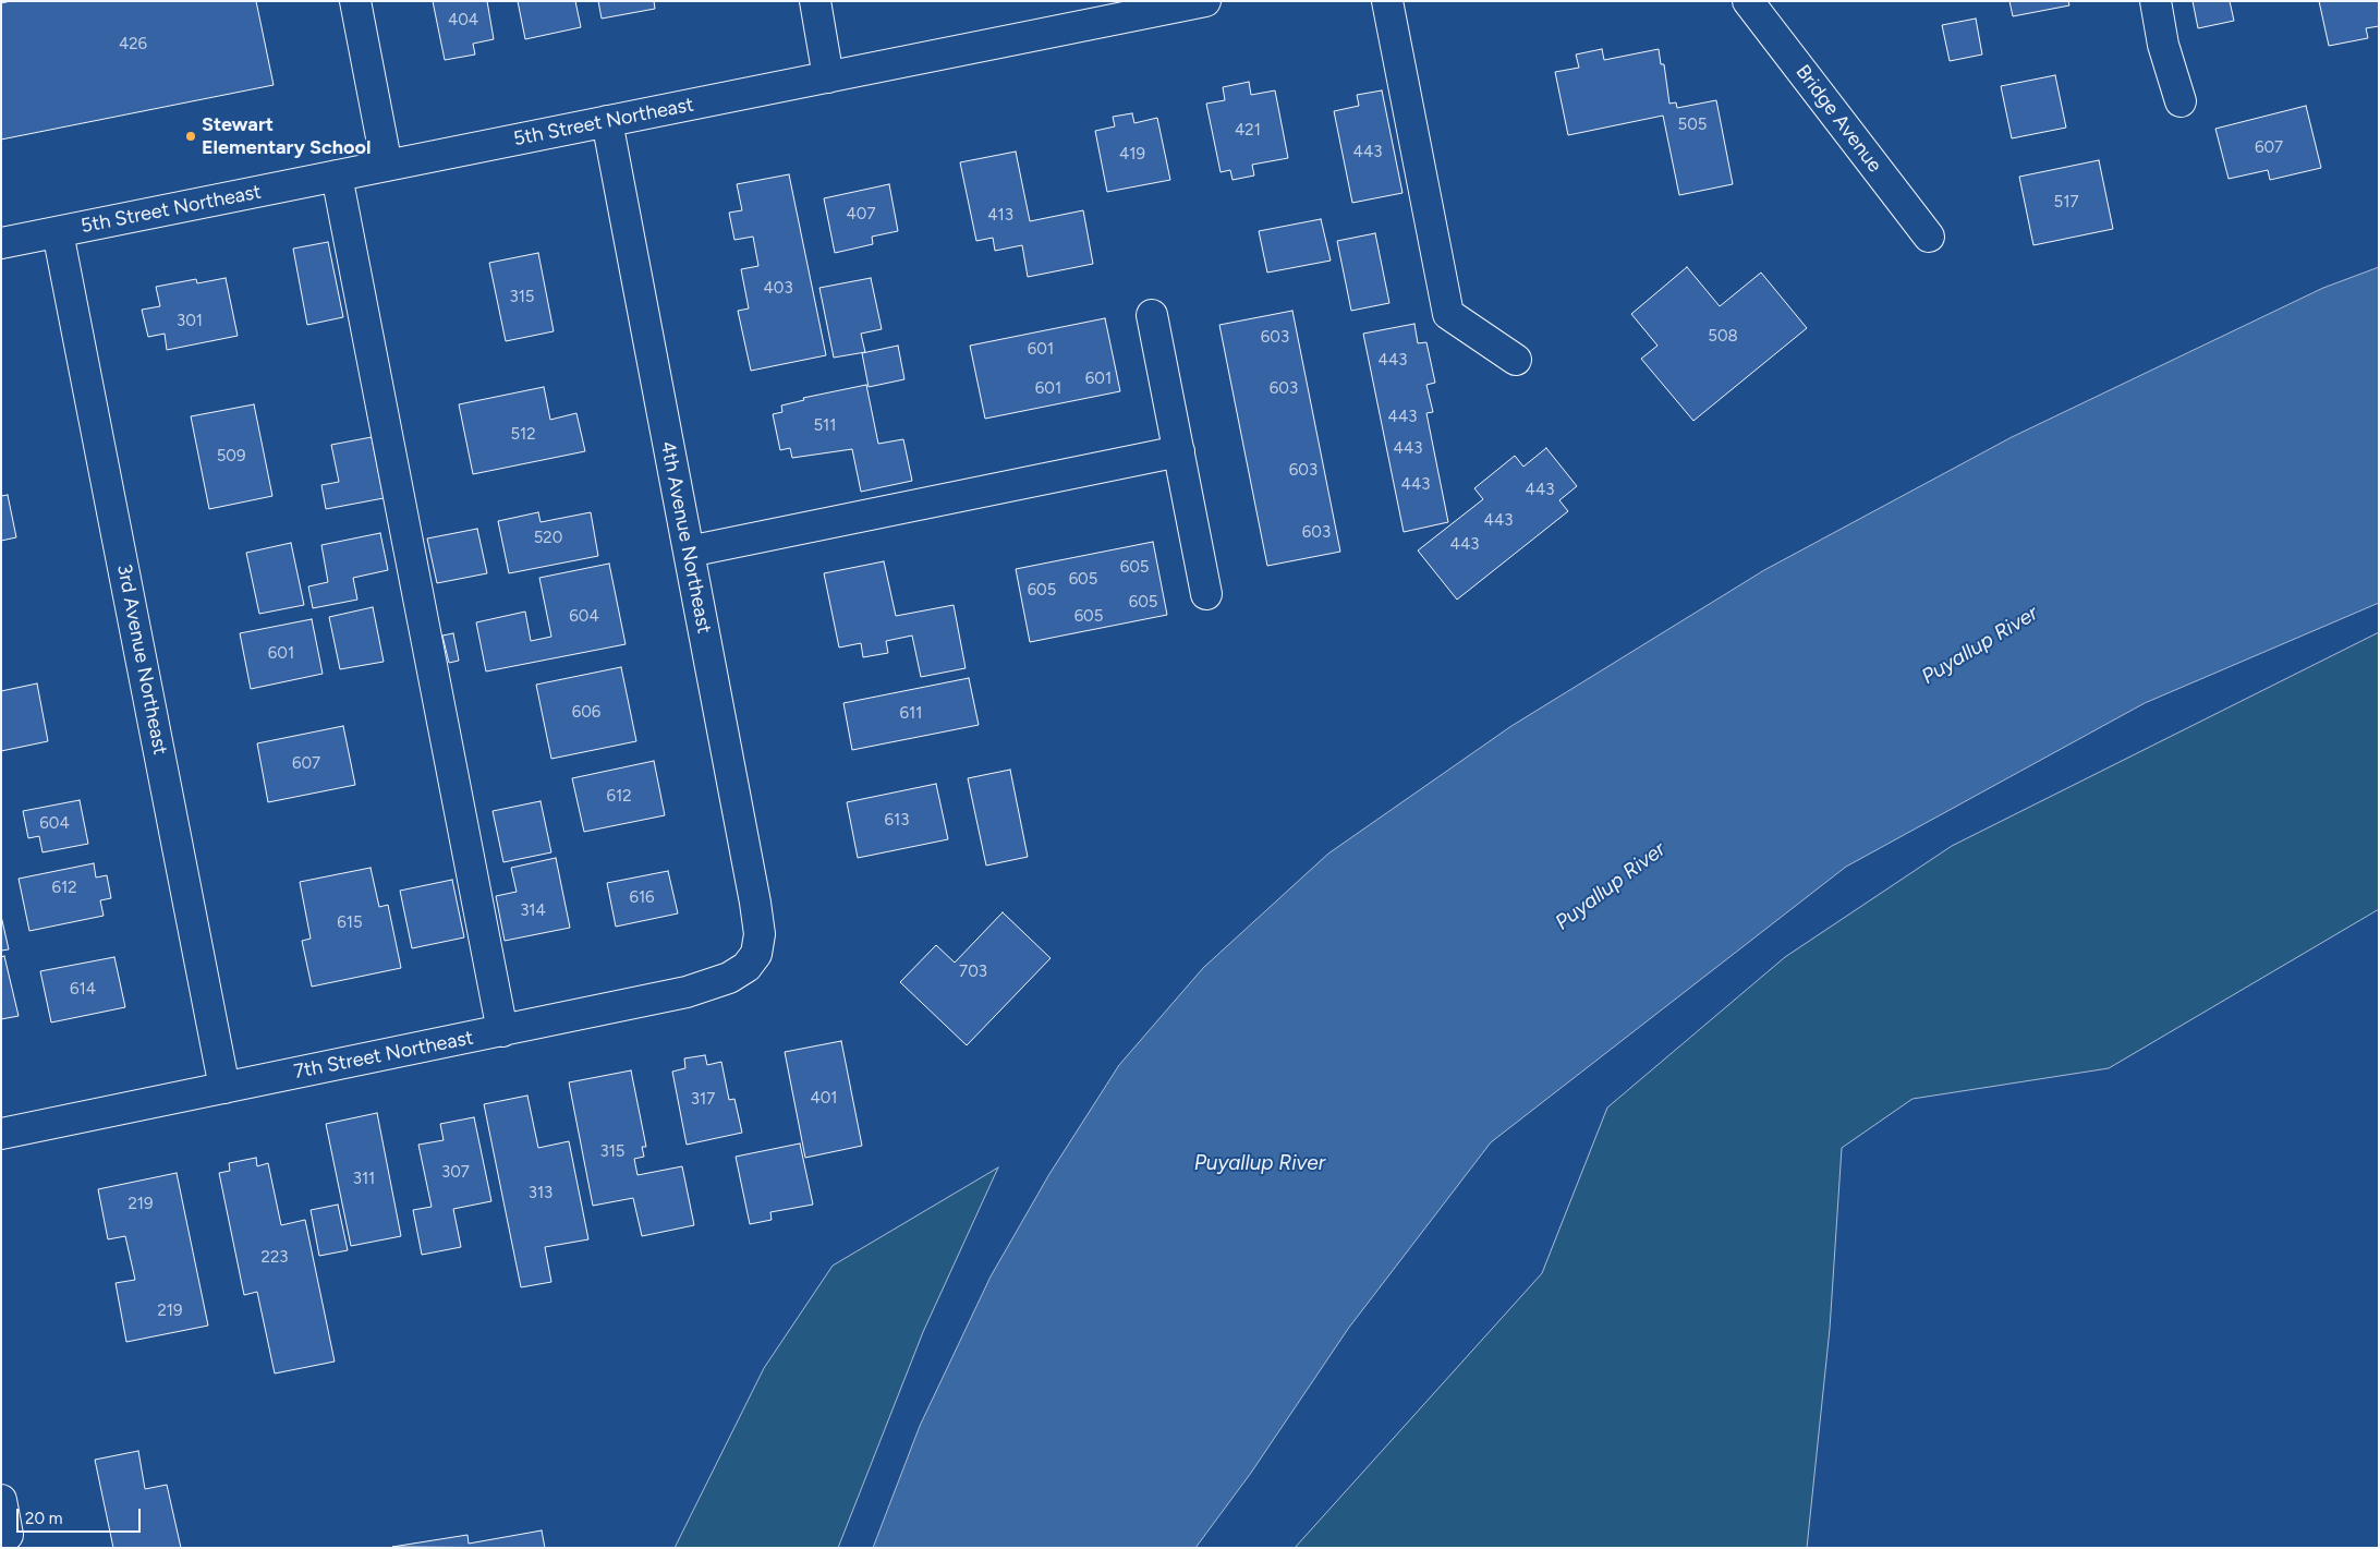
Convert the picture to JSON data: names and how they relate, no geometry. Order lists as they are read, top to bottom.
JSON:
{
  "streets": {
    "street": [
      "Bridge Avenue",
      "5th Street Northeast",
      "4th Avenue Northeast",
      "3rd Avenue Northeast",
      "7th Street Northeast"
    ]
  },
  "crossings": [
    ["5th Street Northeast", "4th Avenue Northeast"],
    ["5th Street Northeast", "3rd Avenue Northeast"],
    ["4th Avenue Northeast", "7th Street Northeast"],
    ["3rd Avenue Northeast", "7th Street Northeast"]
  ],
  "water": ["Puyallup River"],
  "places": ["Stewart Elementary School"],
  "house_numbers": [
    "404",
    "426",
    "505",
    "421",
    "607",
    "443",
    "419",
    "517",
    "407",
    "413",
    "403",
    "315",
    "301",
    "508",
    "603",
    "601",
    "443",
    "601",
    "601",
    "603",
    "443",
    "511",
    "512",
    "443",
    "509",
    "603",
    "443",
    "443",
    "443",
    "603",
    "520",
    "443",
    "605",
    "605",
    "605",
    "605",
    "604",
    "605",
    "601",
    "606",
    "611",
    "607",
    "612",
    "613",
    "604",
    "612",
    "616",
    "314",
    "615",
    "703",
    "614",
    "401",
    "317",
    "315",
    "307",
    "311",
    "313",
    "219",
    "223",
    "219"
  ],
  "scale_bar": "20 m"
}
